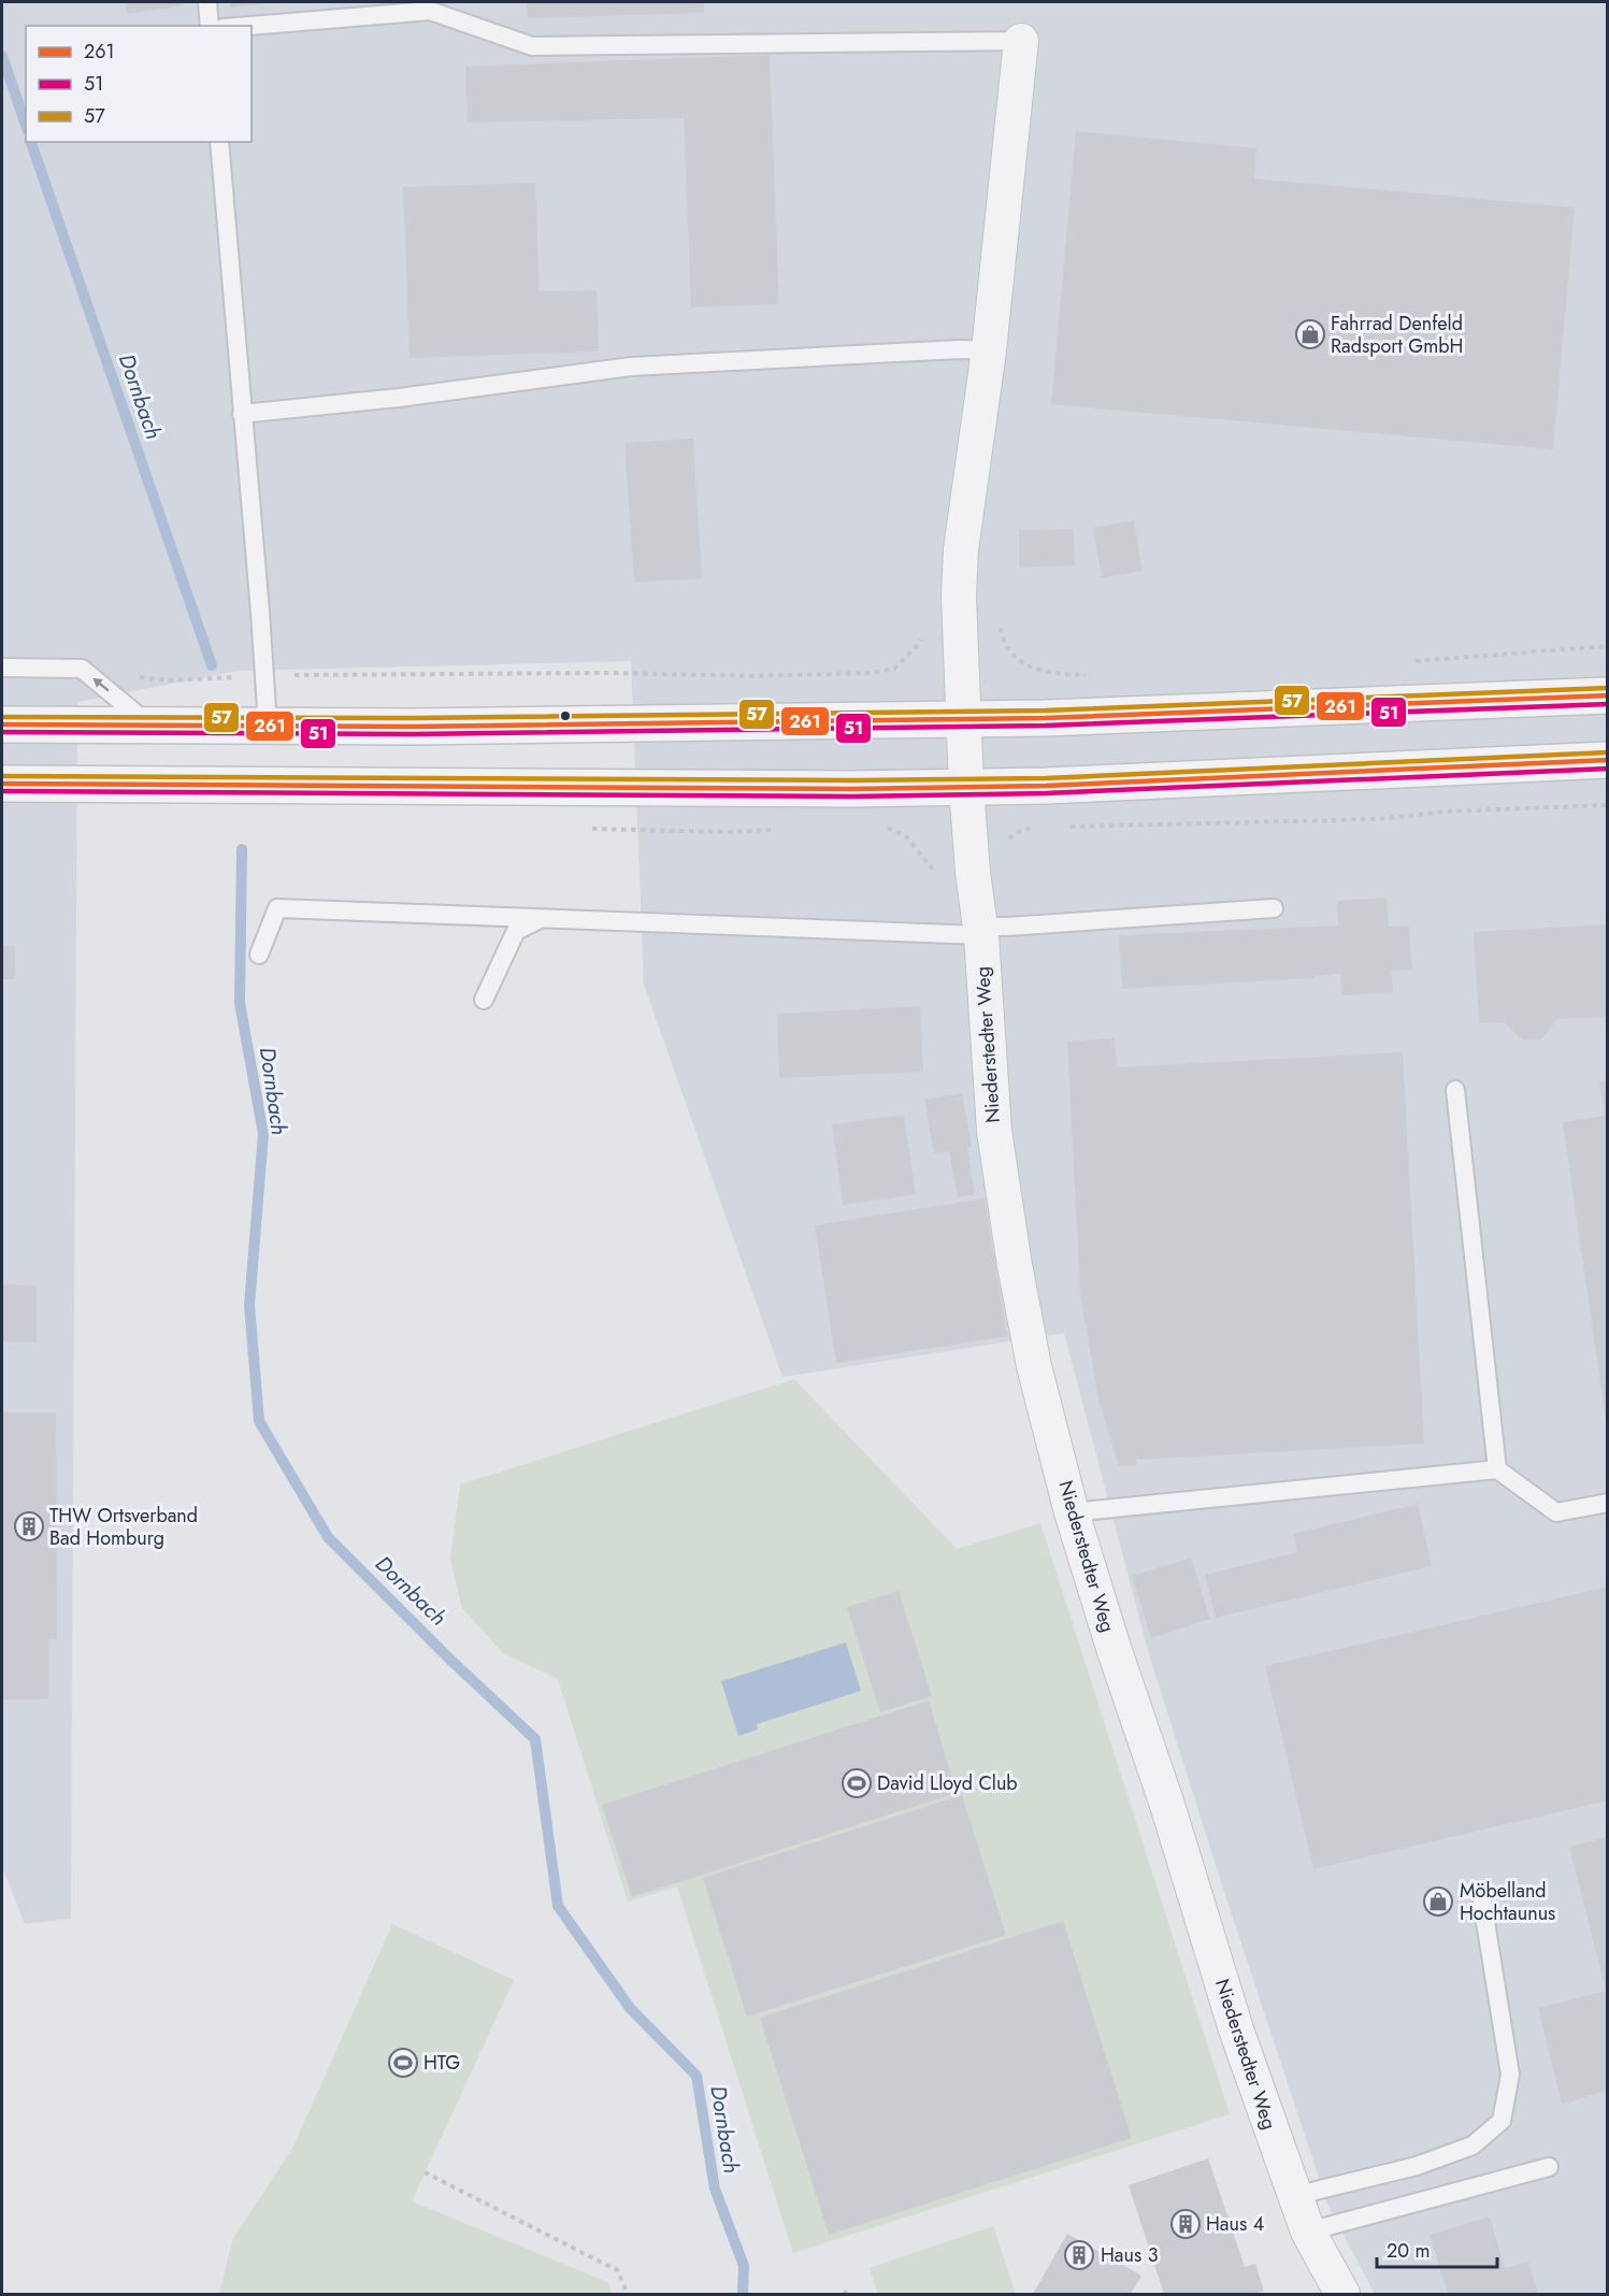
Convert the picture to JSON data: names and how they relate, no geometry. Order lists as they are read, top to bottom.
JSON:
{
  "streets": {
    "street": ["Niederstedter Weg"]
  },
  "water": ["Dornbach"],
  "places": {
    "shop": ["Fahrrad Denfeld Radsport GmbH", "Möbelland Hochtaunus"],
    "building": ["THW Ortsverband Bad Homburg", "Haus 4", "Haus 3"],
    "sports": ["David Lloyd Club", "HTG"]
  },
  "lines": ["transit line 57", "transit line 261", "transit line 51"],
  "legend": ["261", "51", "57"],
  "scale_bar": "20 m"
}
